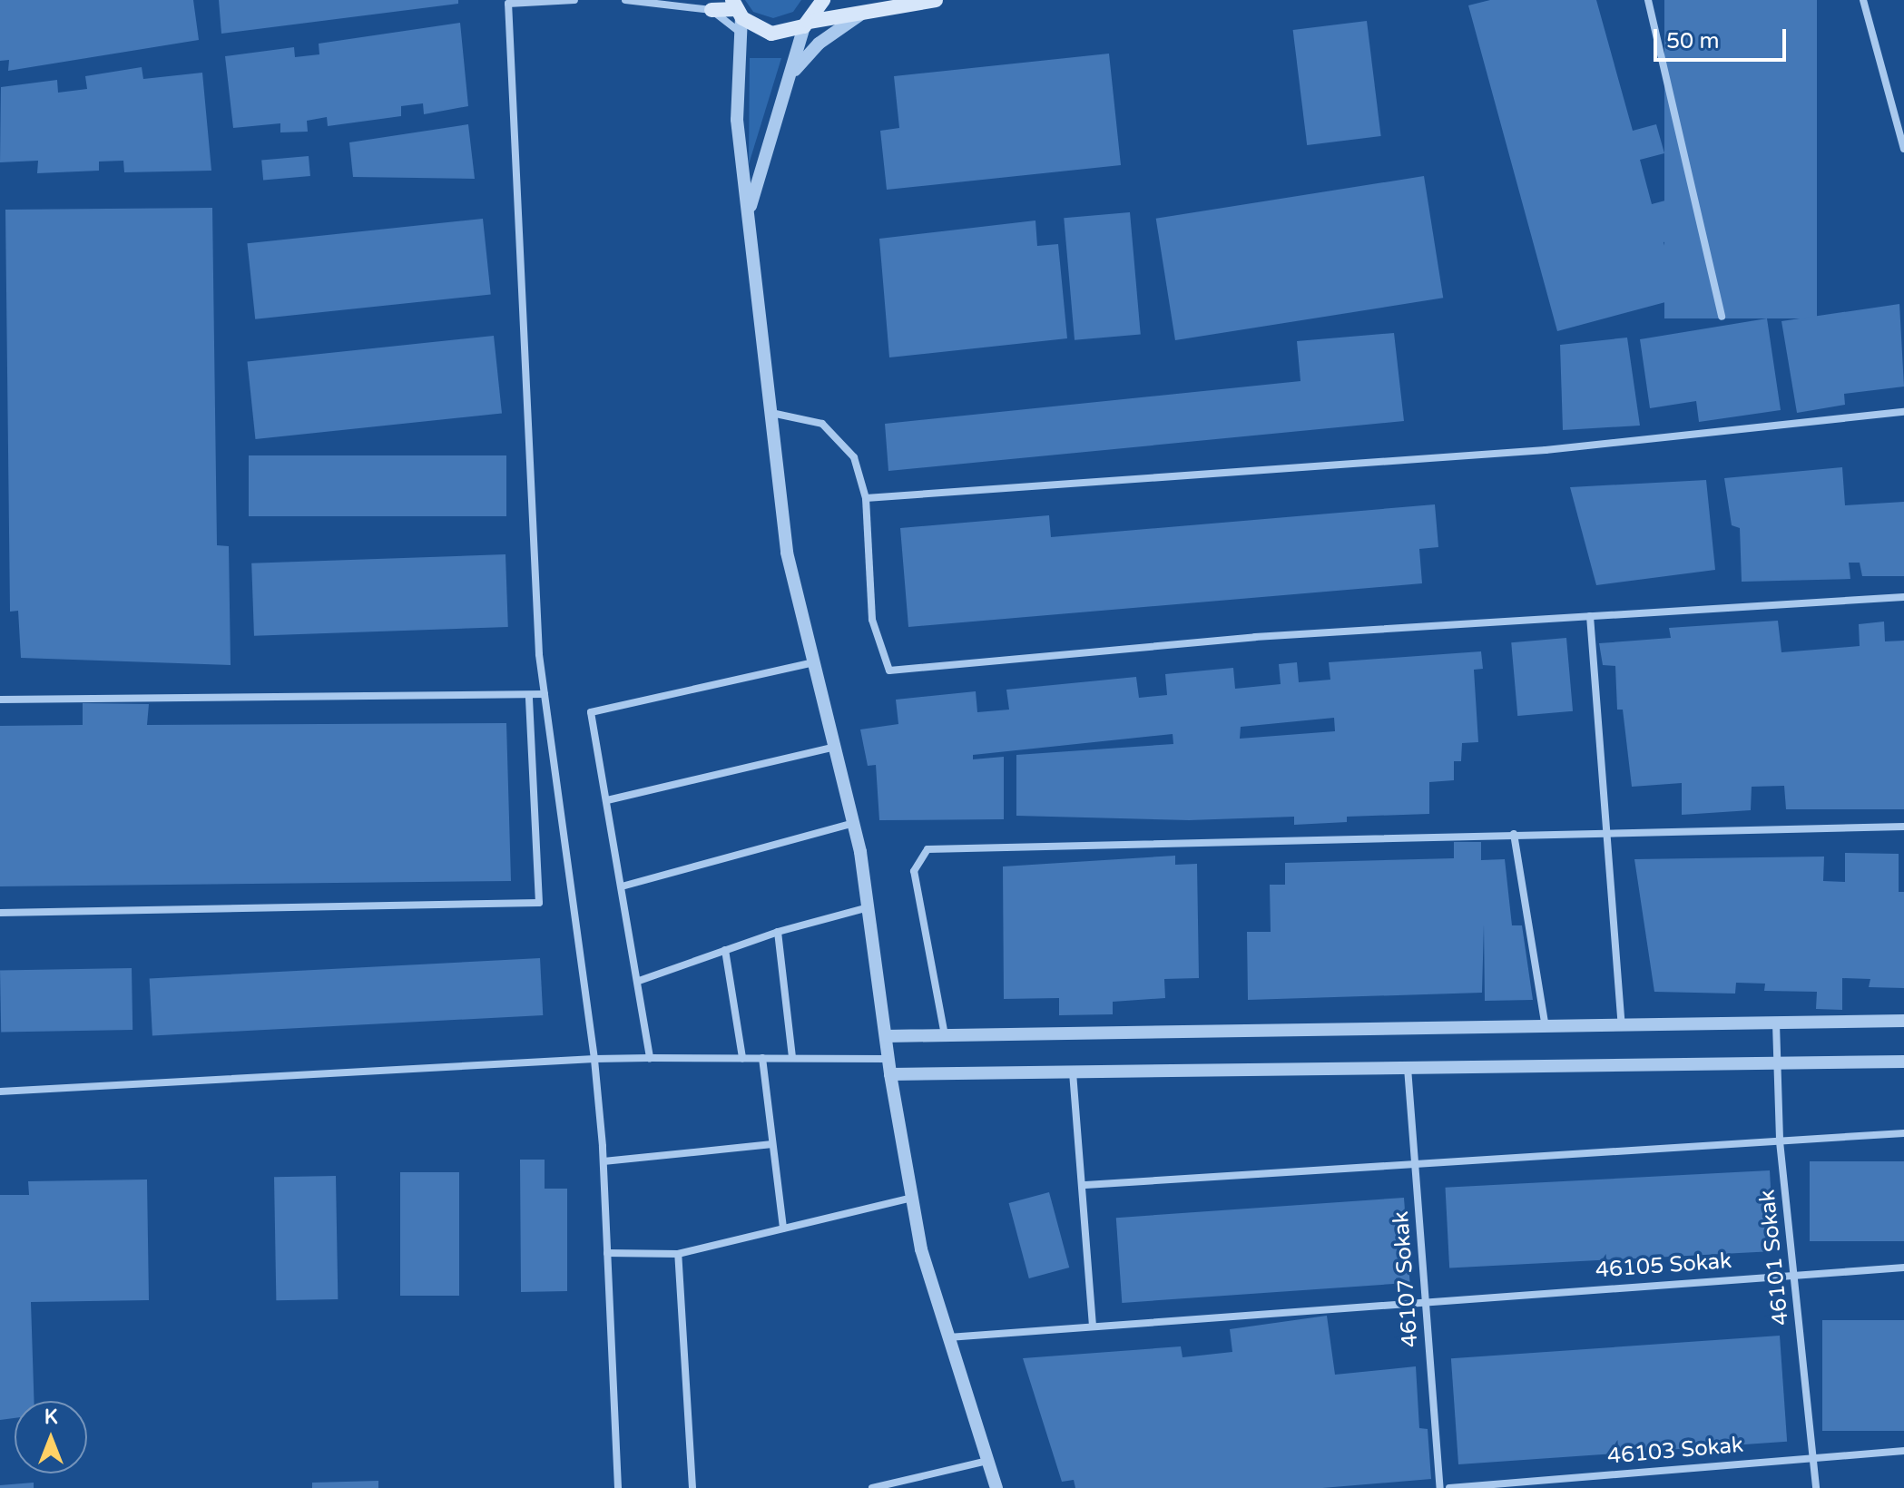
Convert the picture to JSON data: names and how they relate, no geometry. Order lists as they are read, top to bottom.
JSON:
{
  "streets": {
    "street": [
      "46101 Sokak",
      "46105 Sokak",
      "46107 Sokak",
      "46103 Sokak"
    ]
  },
  "crossings": [
    ["46101 Sokak", "46105 Sokak"],
    ["46101 Sokak", "46103 Sokak"],
    ["46105 Sokak", "46107 Sokak"]
  ],
  "scale_bar": "50 m",
  "north": "top"
}
